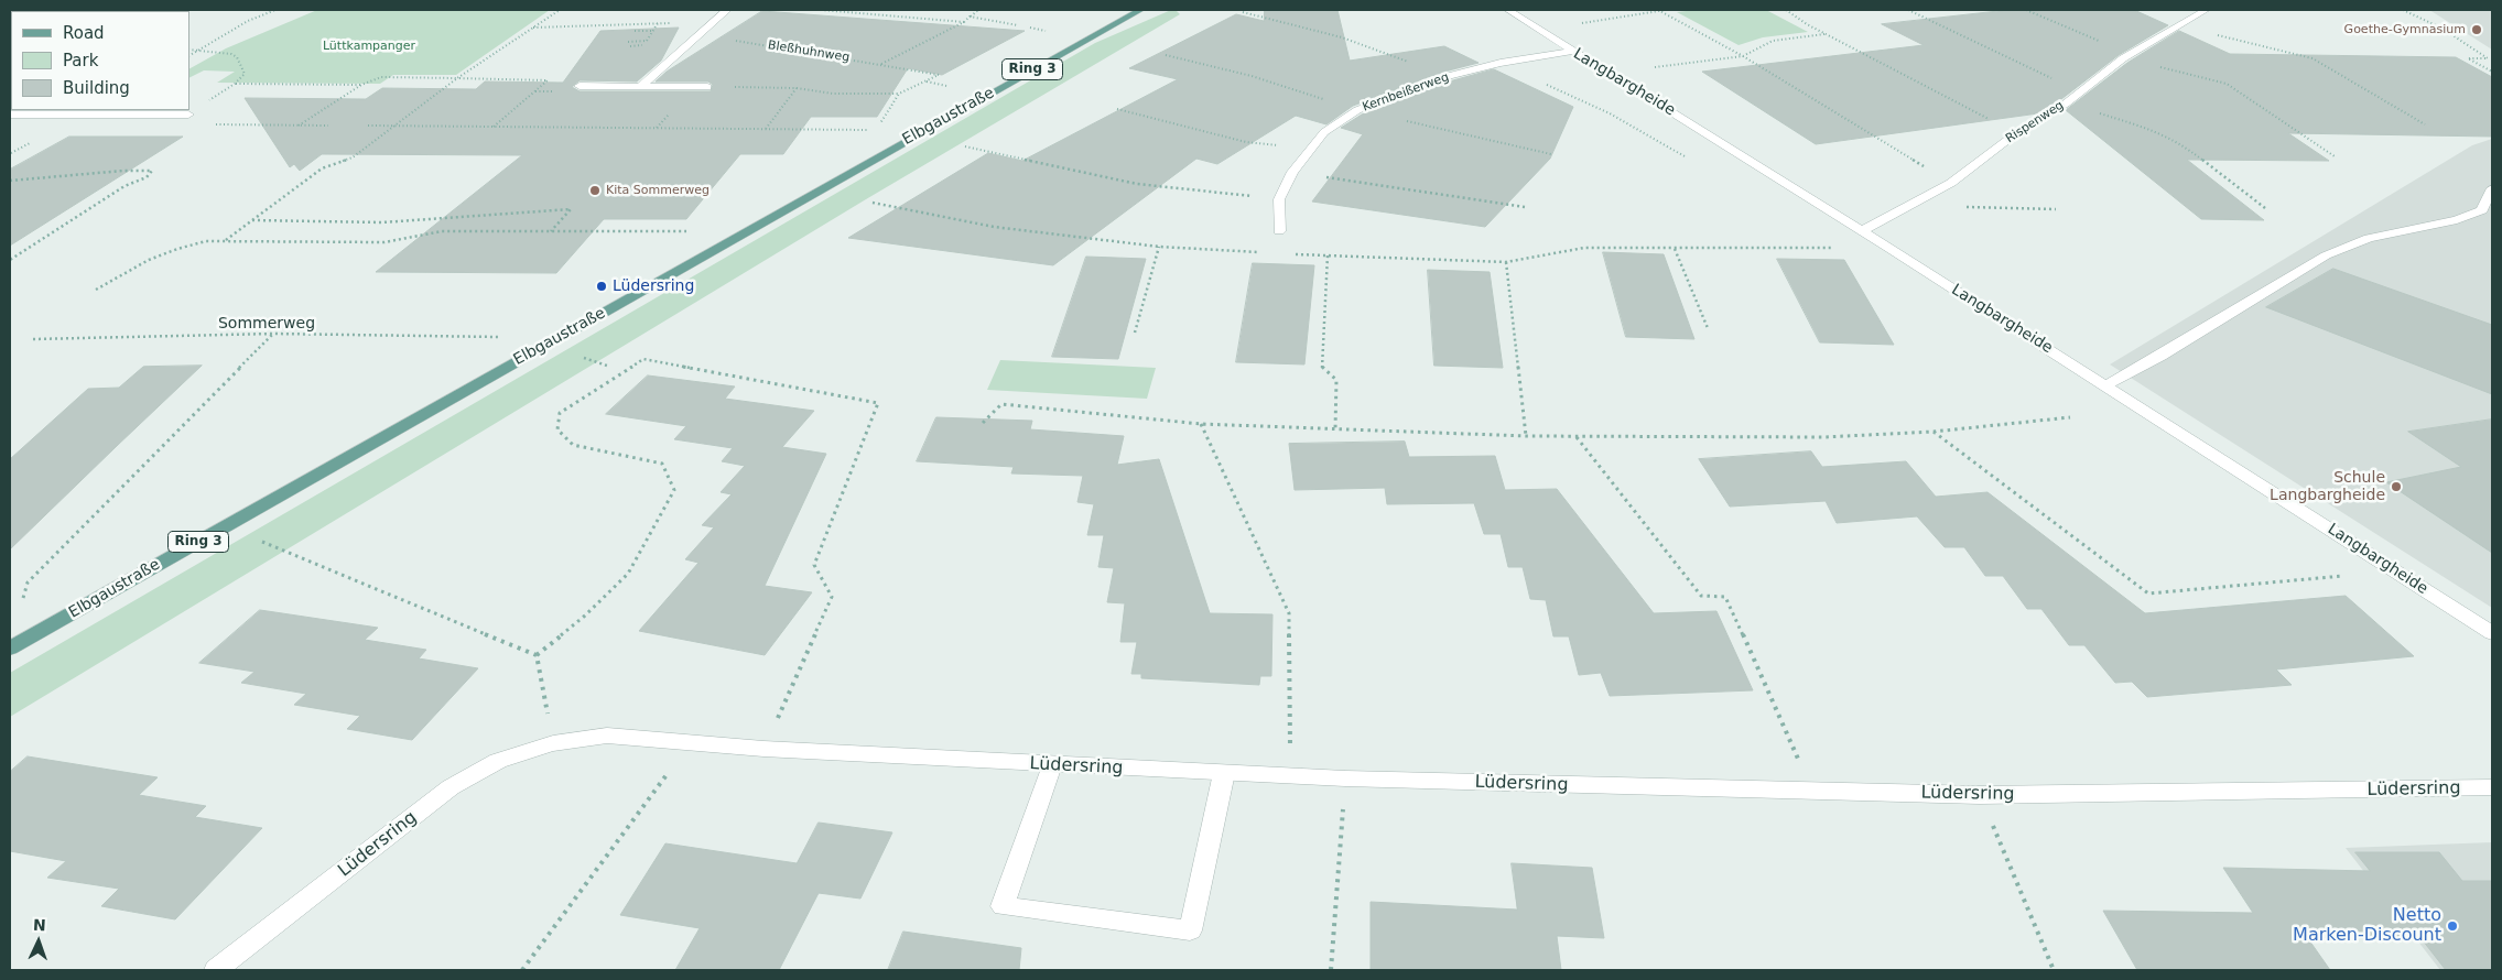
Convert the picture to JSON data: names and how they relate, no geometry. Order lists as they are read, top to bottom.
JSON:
{
  "streets": {
    "main road": ["Ring 3", "Elbgaustraße"],
    "street": [
      "Langbargheide",
      "Kernbeißerweg",
      "Rispenweg",
      "Lüdersring"
    ],
    "path": ["Bleßhuhnweg", "Sommerweg"]
  },
  "crossings": [
    ["Langbargheide", "Kernbeißerweg"],
    ["Langbargheide", "Rispenweg"]
  ],
  "parks": ["Lüttkampanger"],
  "places": [
    "Goethe-Gymnasium",
    "Kita Sommerweg",
    "Lüdersring",
    "Schule Langbargheide",
    "Netto Marken-Discount"
  ],
  "legend": ["Road", "Park", "Building"],
  "north": "top"
}
